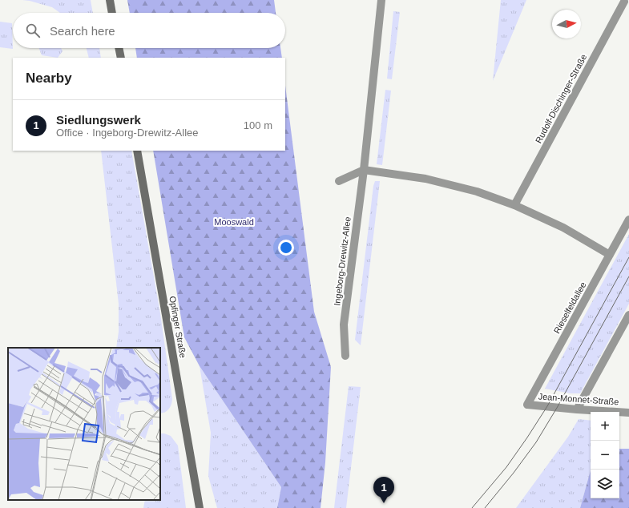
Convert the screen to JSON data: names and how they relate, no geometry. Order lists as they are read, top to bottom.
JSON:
{
  "streets": {
    "main road": ["Opfinger Straße"],
    "street": [
      "Rudolf-Dischinger-Straße",
      "Ingeborg-Drewitz-Allee",
      "Rieselfeldallee",
      "Jean-Monnet-Straße"
    ]
  },
  "crossings": [
    ["Rieselfeldallee", "Jean-Monnet-Straße"]
  ],
  "parks": ["Mooswald"],
  "north": "right",
  "page": {
    "search": "Search here",
    "heading": "Nearby",
    "list": [
      {
        "mark": "1",
        "name": "Siedlungswerk",
        "note": "Office · Ingeborg-Drewitz-Allee",
        "value": "100 m"
      }
    ],
    "map_buttons": ["+", "−"],
    "pins": "1"
  }
}
